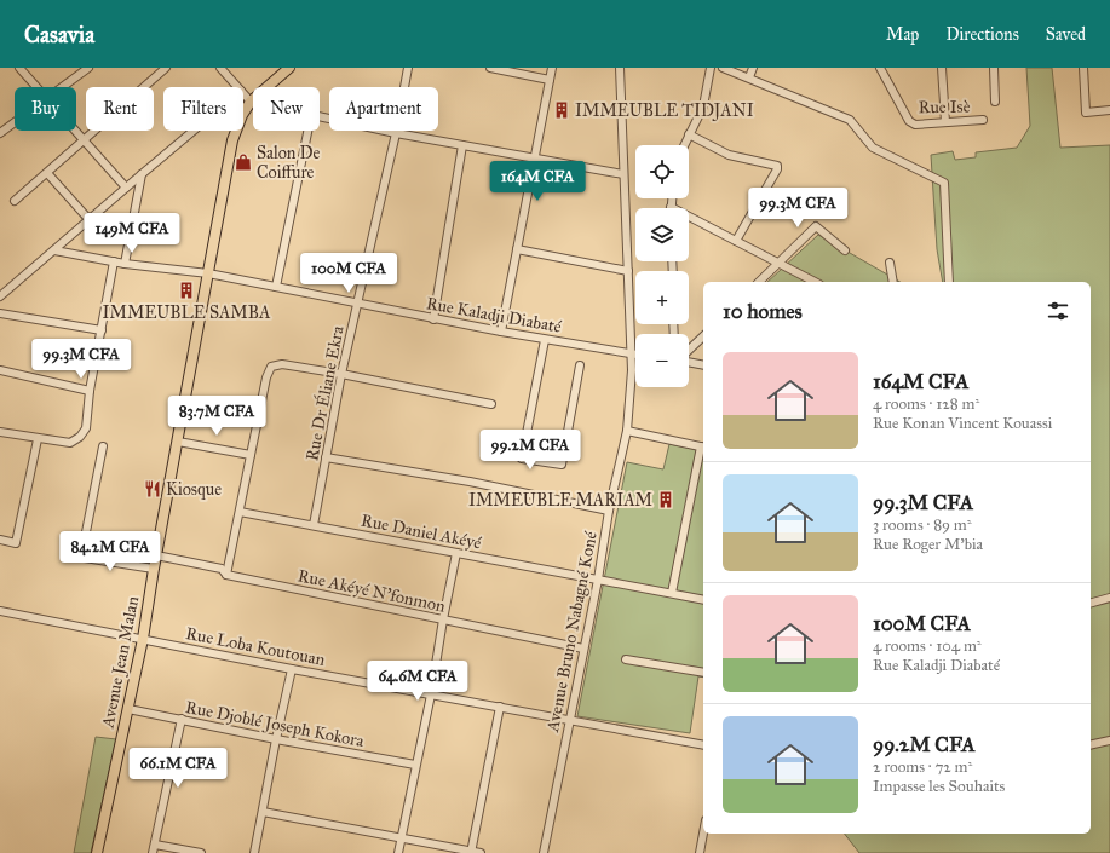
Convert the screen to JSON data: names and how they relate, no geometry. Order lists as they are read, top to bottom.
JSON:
{
  "streets": {
    "main road": ["Avenue Jean Malan"],
    "street": [
      "Rue Isè",
      "Rue Kaladji Diabaté",
      "Rue Dr Éliane Ekra",
      "Rue Daniel Akéyé",
      "Rue Akéyé N'fonmon",
      "Avenue Bruno Nabagné Koné",
      "Rue Loba Koutouan",
      "Rue Djoblé Joseph Kokora"
    ]
  },
  "crossings": [
    ["Rue Kaladji Diabaté", "Rue Dr Éliane Ekra"],
    ["Rue Kaladji Diabaté", "Avenue Bruno Nabagné Koné"],
    ["Rue Kaladji Diabaté", "Avenue Jean Malan"],
    ["Rue Dr Éliane Ekra", "Rue Daniel Akéyé"],
    ["Rue Daniel Akéyé", "Avenue Bruno Nabagné Koné"],
    ["Rue Akéyé N'fonmon", "Avenue Bruno Nabagné Koné"],
    ["Rue Akéyé N'fonmon", "Avenue Jean Malan"],
    ["Avenue Bruno Nabagné Koné", "Rue Loba Koutouan"],
    ["Rue Loba Koutouan", "Avenue Jean Malan"],
    ["Avenue Jean Malan", "Rue Djoblé Joseph Kokora"]
  ],
  "places": {
    "building": ["IMMEUBLE TIDJANI", "IMMEUBLE SAMBA", "IMMEUBLE MARIAM"],
    "shop": ["Salon De Coiffure"],
    "restaurant": ["Kiosque"]
  },
  "page": {
    "header": "Casavia",
    "nav": ["Map", "Directions", "Saved"],
    "chip": [
      "Buy",
      "Rent",
      "Filters",
      "New",
      "Apartment"
    ],
    "map_buttons": ["+", "−"],
    "price": [
      "164M CFA",
      "99.3M CFA",
      "149M CFA",
      "100M CFA",
      "99.3M CFA",
      "83.7M CFA",
      "99.2M CFA",
      "84.2M CFA",
      "64.6M CFA",
      "66.1M CFA"
    ],
    "heading": "10 homes",
    "list": [
      {
        "name": "164M CFA",
        "note": "4 rooms · 128 m² · Rue Konan Vincent Kouassi"
      },
      {
        "name": "99.3M CFA",
        "note": "3 rooms · 89 m² · Rue Roger M'bia"
      },
      {
        "name": "100M CFA",
        "note": "4 rooms · 104 m² · Rue Kaladji Diabaté"
      },
      {
        "name": "99.2M CFA",
        "note": "2 rooms · 72 m² · Impasse les Souhaits"
      }
    ]
  }
}
